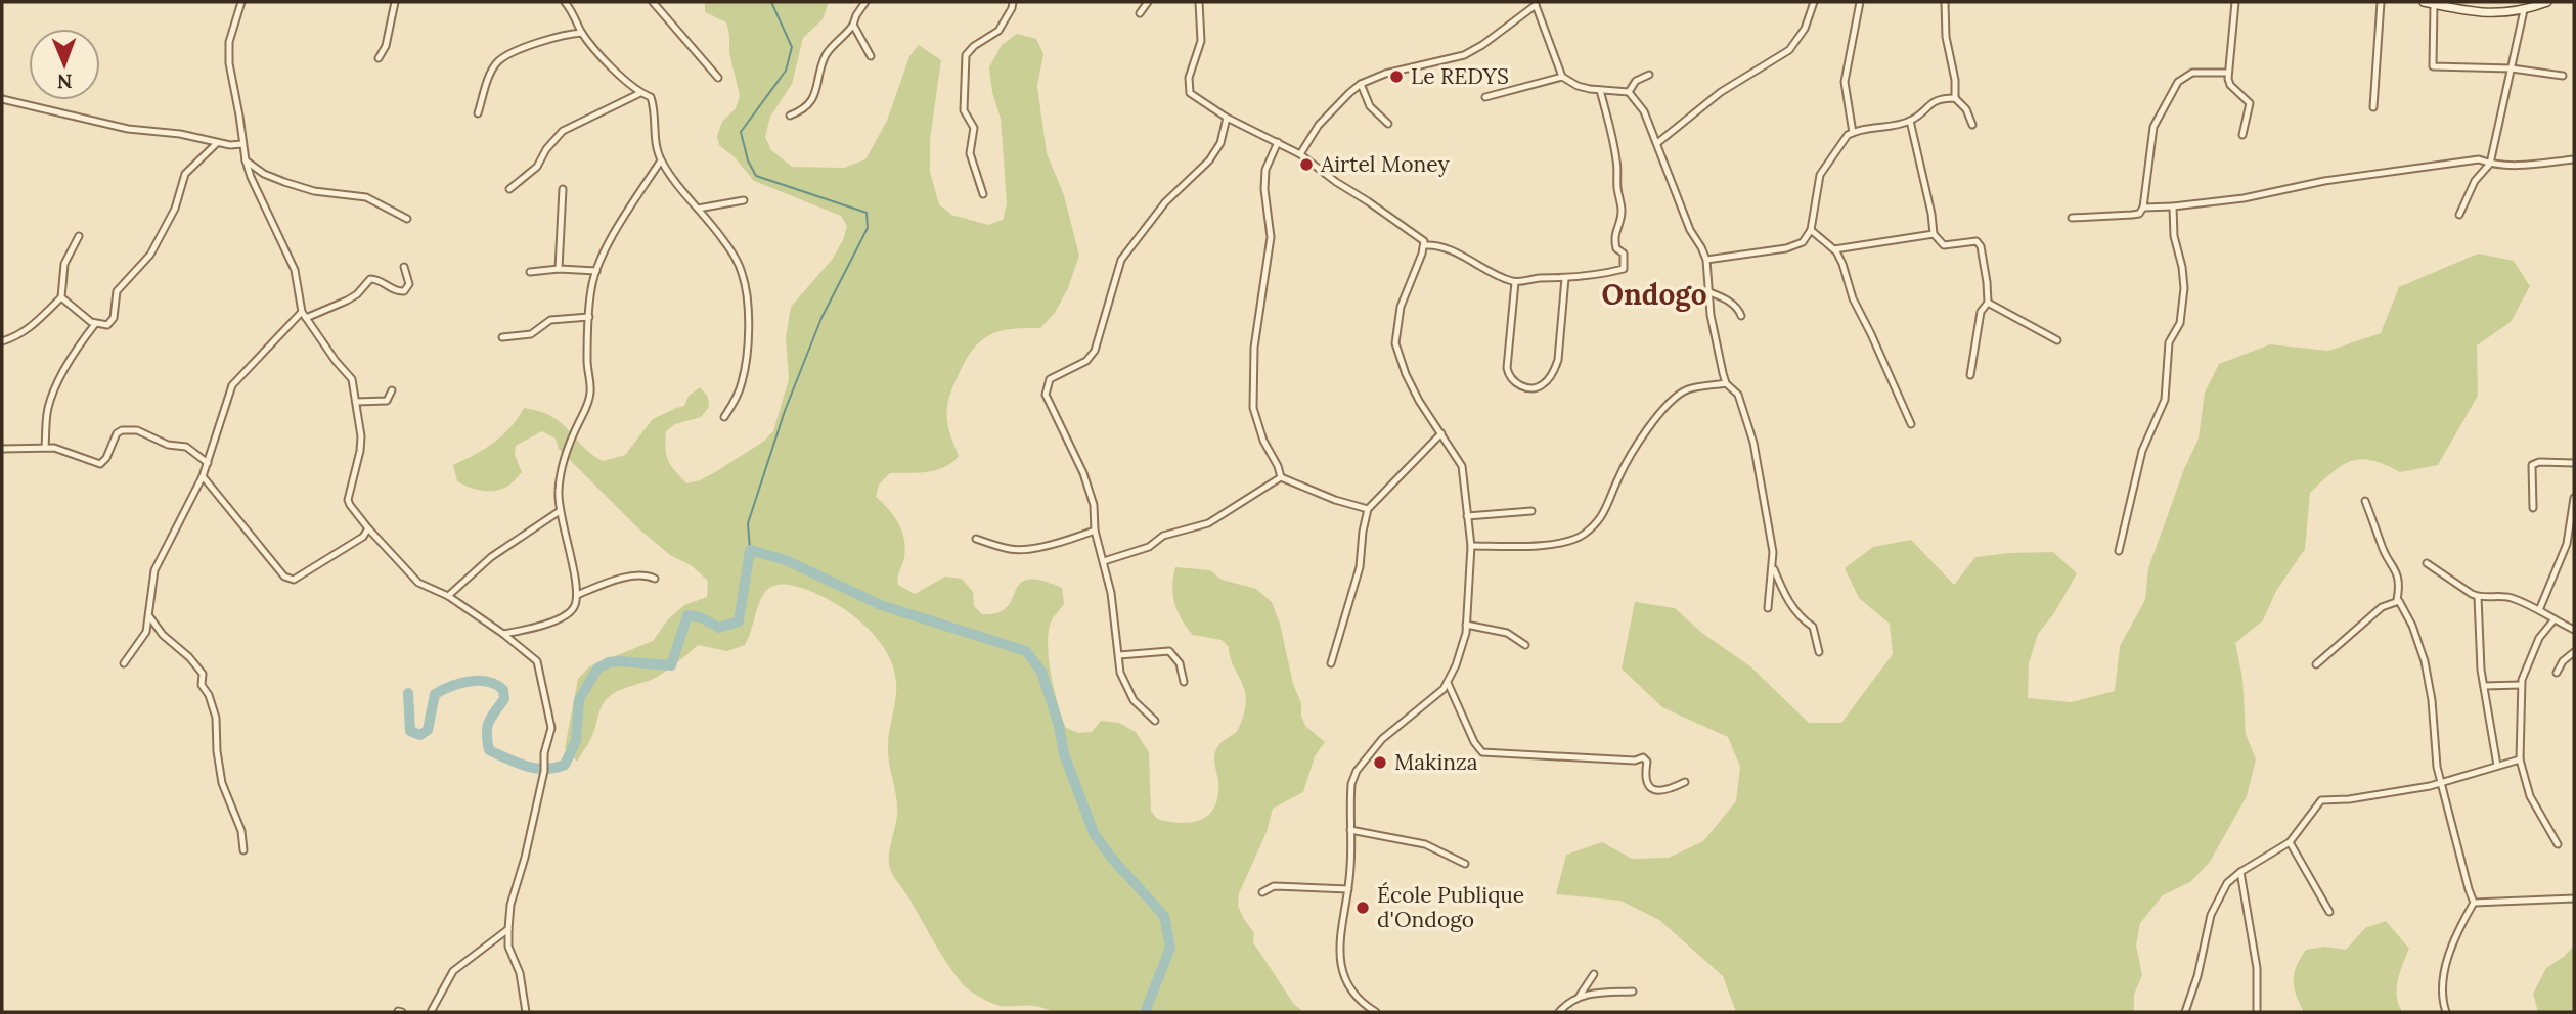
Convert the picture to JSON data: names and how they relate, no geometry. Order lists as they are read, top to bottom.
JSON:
{
  "districts": ["Ondogo"],
  "places": [
    "Le REDYS",
    "Airtel Money",
    "Makinza",
    "École Publique d'Ondogo"
  ],
  "north": "bottom"
}
